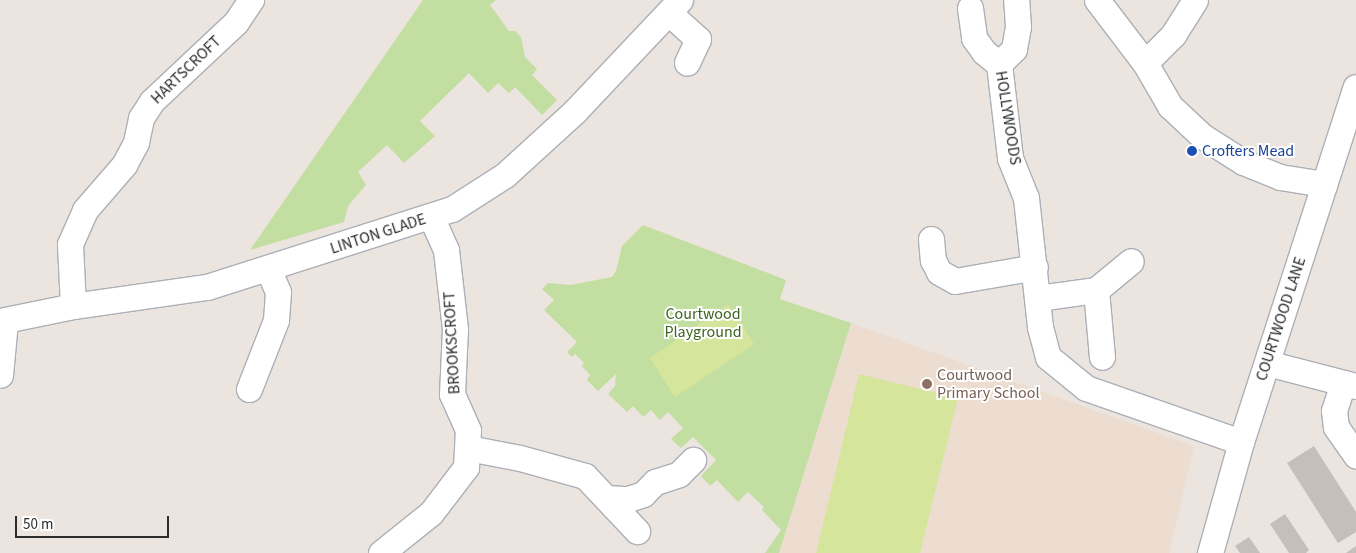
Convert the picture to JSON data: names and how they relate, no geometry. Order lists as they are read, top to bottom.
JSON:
{
  "streets": {
    "street": [
      "HARTSCROFT",
      "HOLLYWOODS",
      "LINTON GLADE",
      "COURTWOOD LANE",
      "BROOKSCROFT"
    ]
  },
  "crossings": [
    ["HARTSCROFT", "LINTON GLADE"],
    ["HOLLYWOODS", "COURTWOOD LANE"],
    ["LINTON GLADE", "BROOKSCROFT"]
  ],
  "parks": ["Courtwood Playground"],
  "places": ["Crofters Mead", "Courtwood Primary School"],
  "scale_bar": "50 m"
}
